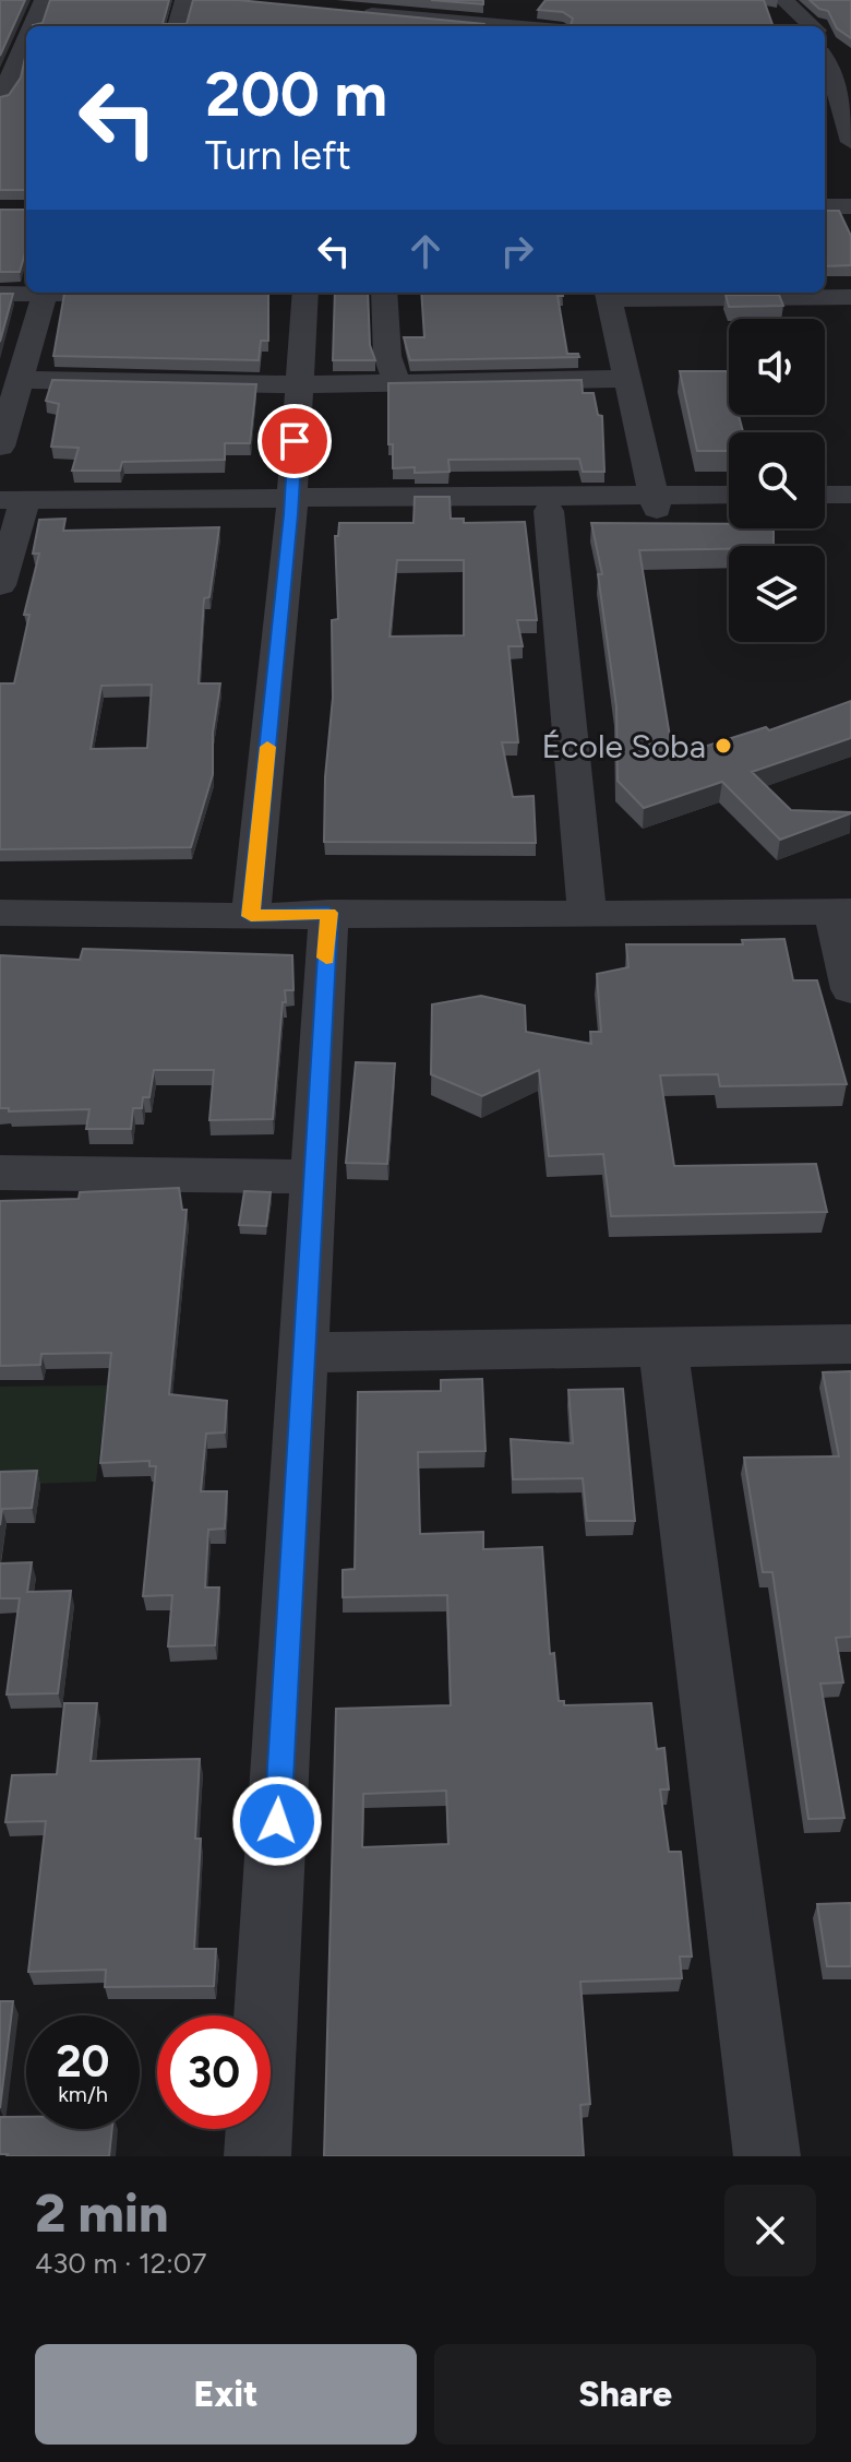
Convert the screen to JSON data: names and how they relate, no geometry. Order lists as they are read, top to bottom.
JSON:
{
  "places": ["École Soba"],
  "page": {
    "turn": ["200 m", "Turn left"],
    "speed": "20 km/h",
    "limit": "30",
    "heading": ["2 min", "430 m · 12:07"],
    "buttons": ["Exit", "Share"]
  }
}
